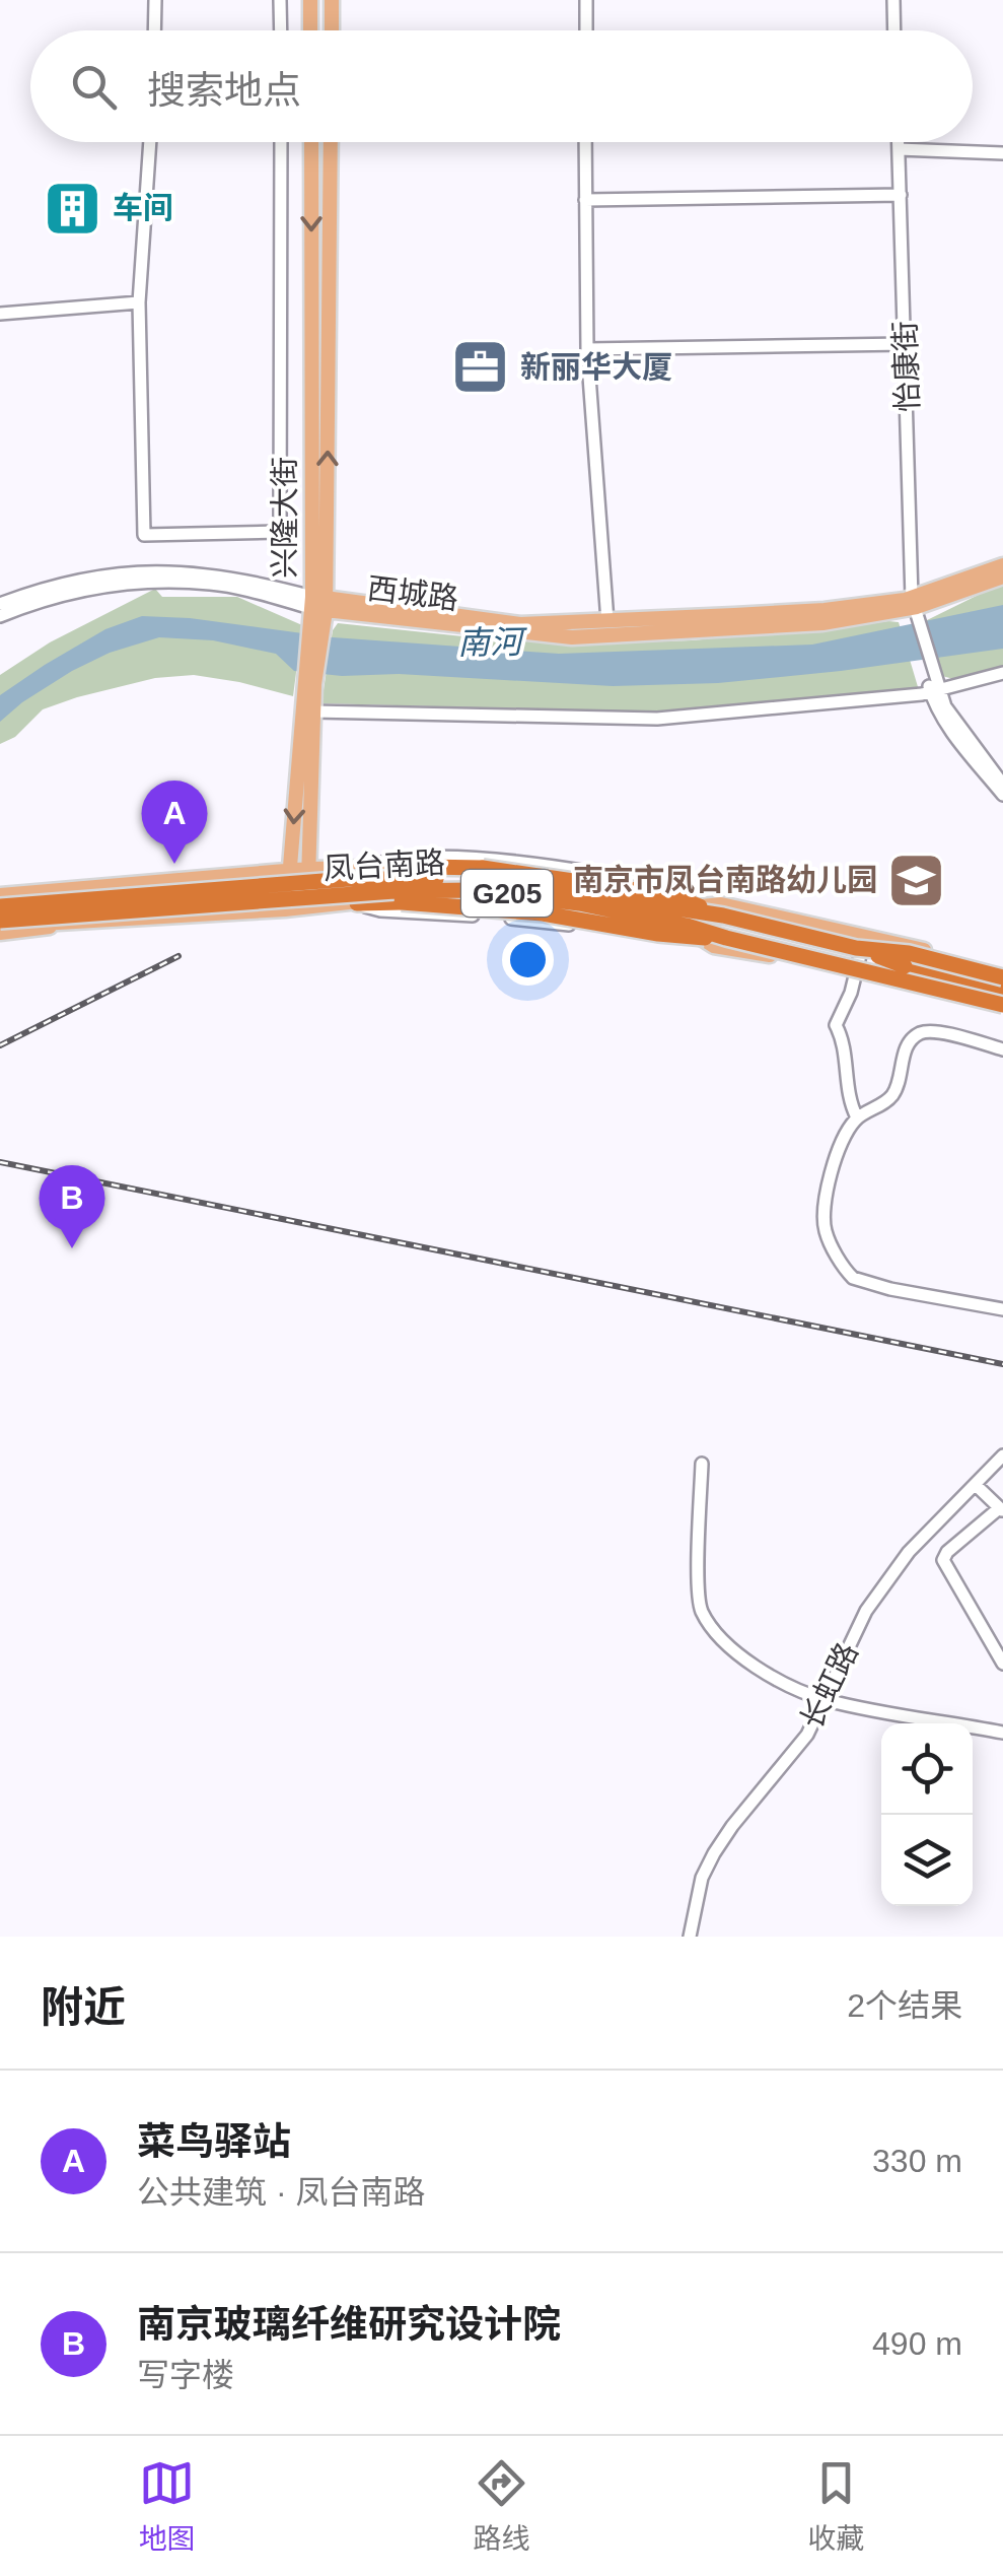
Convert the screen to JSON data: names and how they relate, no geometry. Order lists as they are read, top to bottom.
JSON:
{
  "streets": {
    "highway": ["凤台南路", "G205"],
    "main road": ["兴隆大街", "西城路"],
    "street": ["怡康街", "长虹路"]
  },
  "crossings": [
    ["怡康街", "西城路"],
    ["兴隆大街", "西城路"],
    ["兴隆大街", "凤台南路"]
  ],
  "water": ["南河"],
  "places": {
    "building": ["车间"],
    "office": ["新丽华大厦"],
    "school or university": ["南京市凤台南路幼儿园"]
  },
  "page": {
    "search": "搜索地点",
    "pins": ["A", "B"],
    "heading": ["附近", "2个结果"],
    "list": [
      {
        "mark": "A",
        "name": "菜鸟驿站",
        "note": "公共建筑 · 凤台南路",
        "value": "330 m"
      },
      {
        "mark": "B",
        "name": "南京玻璃纤维研究设计院",
        "note": "写字楼",
        "value": "490 m"
      }
    ],
    "nav": ["地图", "路线", "收藏"]
  }
}
